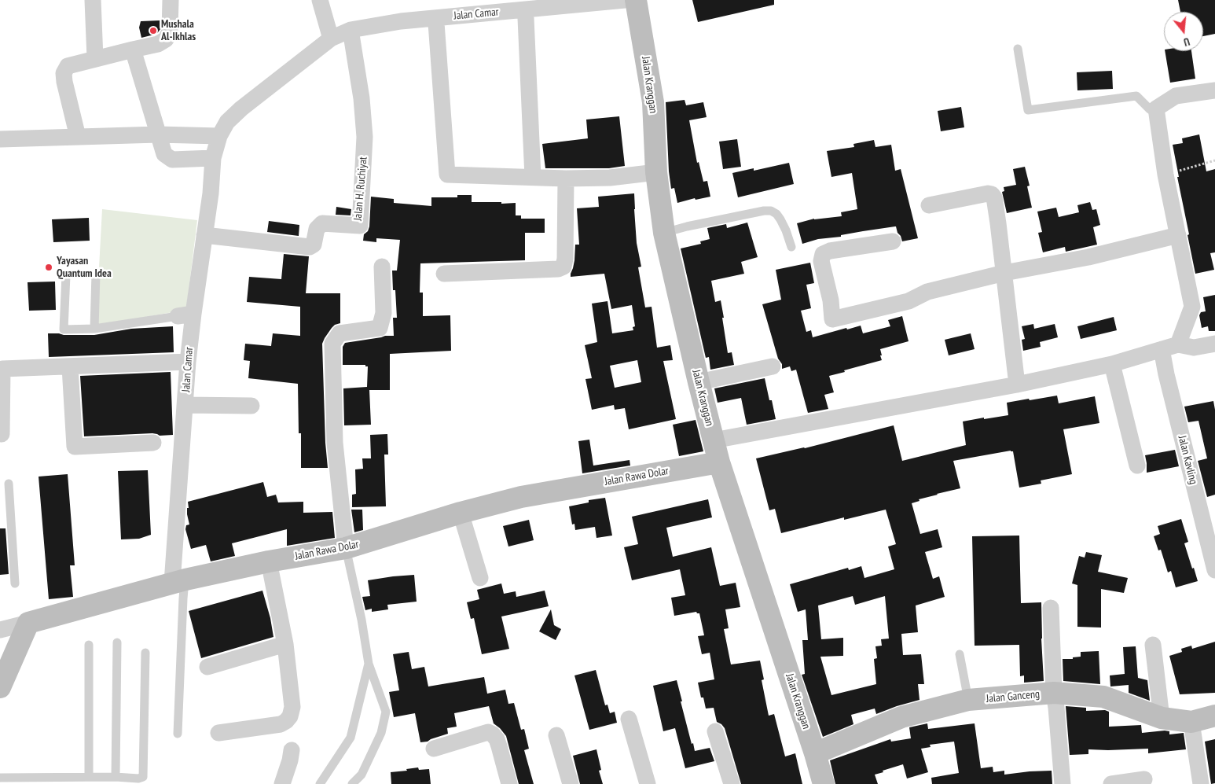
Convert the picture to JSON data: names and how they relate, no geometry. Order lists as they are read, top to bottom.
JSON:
{
  "streets": {
    "street": [
      "Jalan Camar",
      "Jalan Kranggan",
      "Jalan H. Ruchiyat",
      "Jalan Kavling",
      "Jalan Rawa Dolar",
      "Jalan Ganceng"
    ]
  },
  "crossings": [
    ["Jalan Camar", "Jalan H. Ruchiyat"],
    ["Jalan Camar", "Jalan Rawa Dolar"],
    ["Jalan Kranggan", "Jalan Rawa Dolar"],
    ["Jalan Kranggan", "Jalan Ganceng"]
  ],
  "places": ["Mushala Al-Ikhlas", "Yayasan Quantum Idea"],
  "north": "bottom"
}
